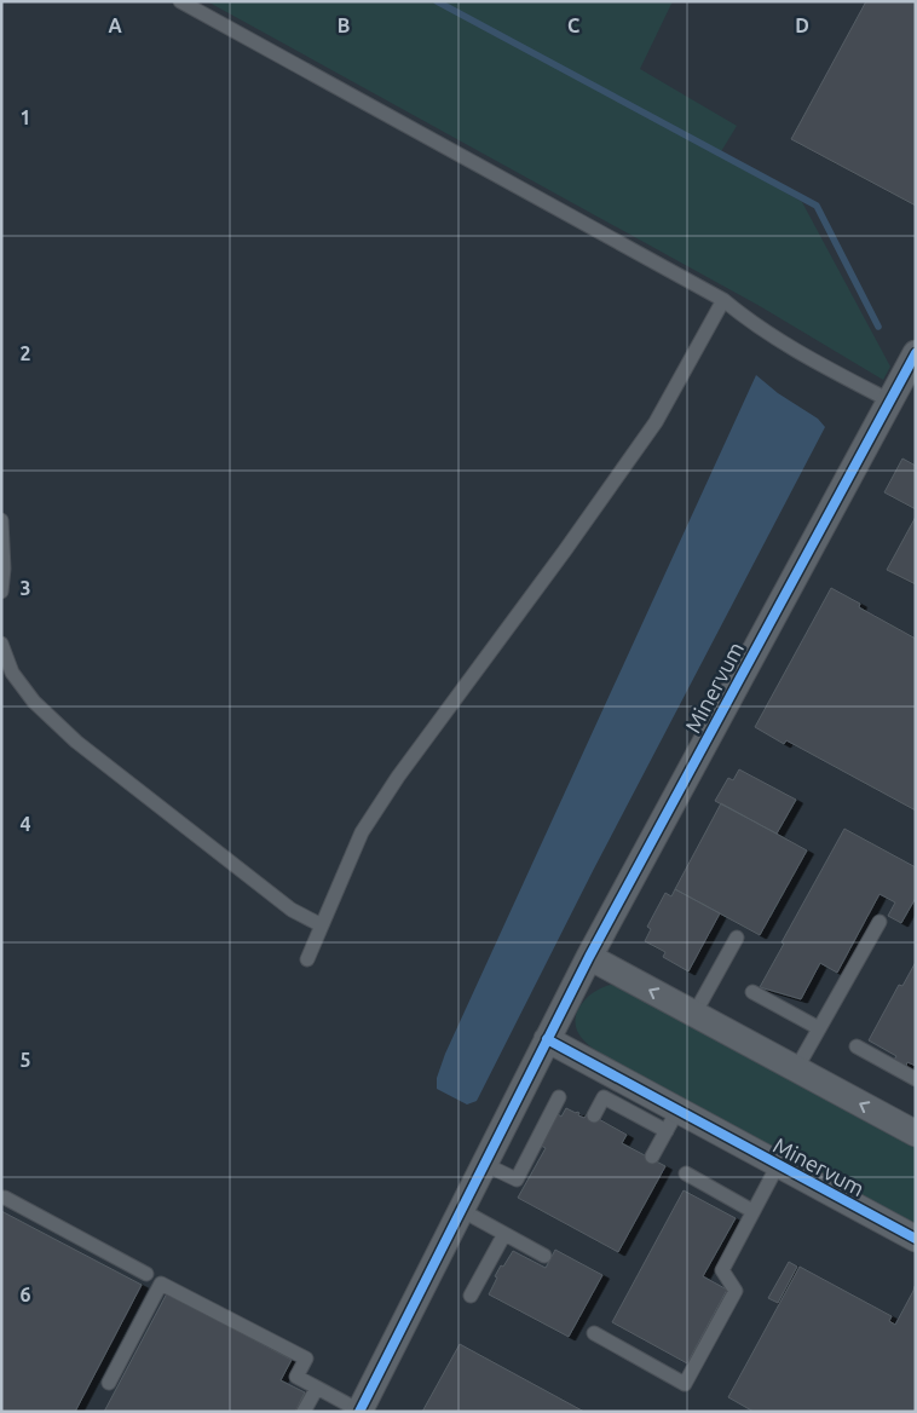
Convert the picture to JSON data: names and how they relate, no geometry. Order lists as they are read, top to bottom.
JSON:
{
  "streets": {
    "street": ["Minervum"]
  },
  "grid": {
    "columns": [
      "A",
      "B",
      "C",
      "D"
    ],
    "rows": [
      "1",
      "2",
      "3",
      "4",
      "5",
      "6"
    ]
  }
}
